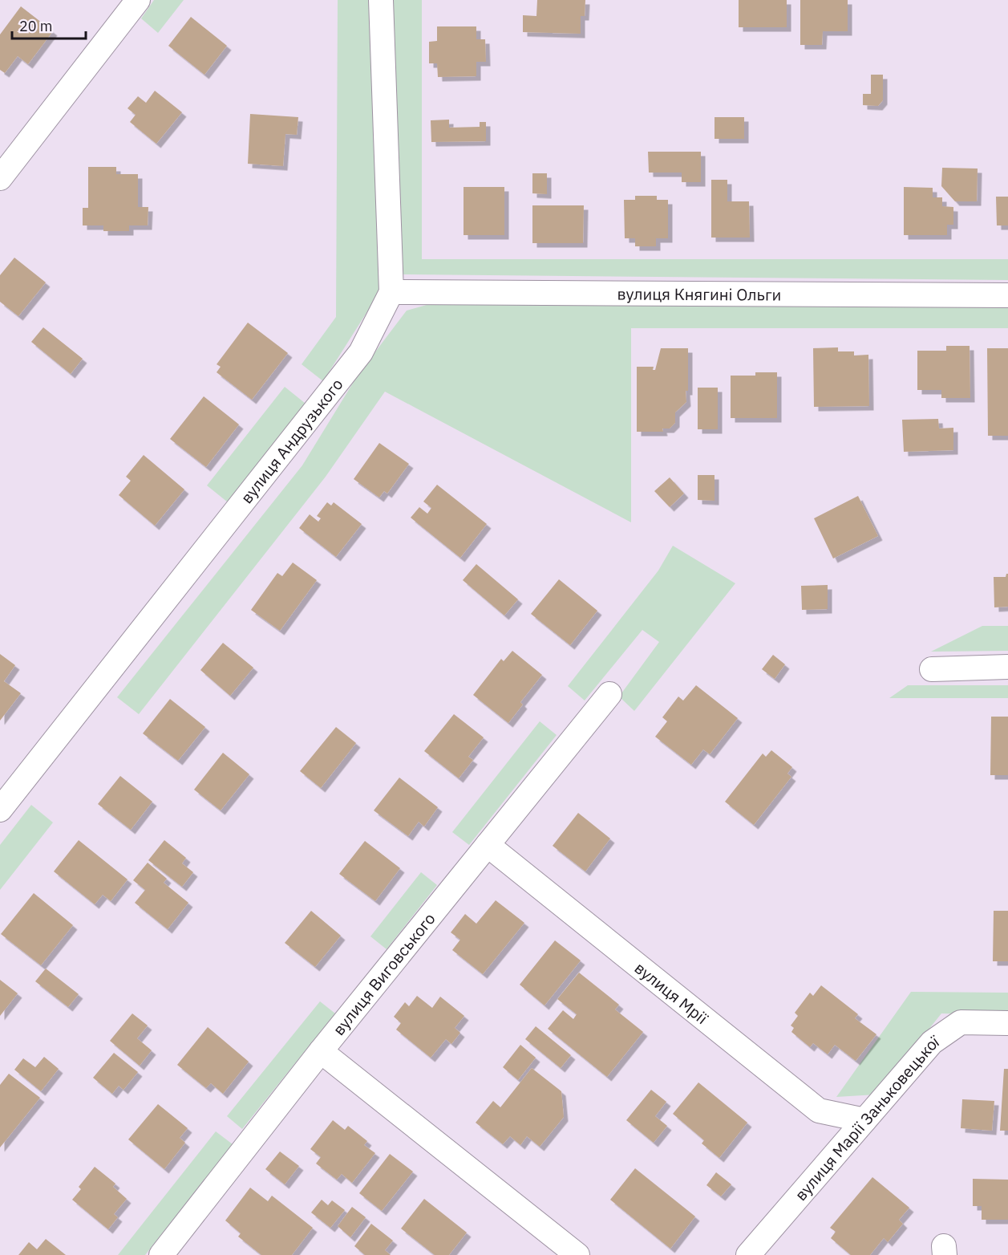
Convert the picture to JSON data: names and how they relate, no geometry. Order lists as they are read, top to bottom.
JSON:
{
  "streets": {
    "street": [
      "вулиця Княгині Ольги",
      "вулиця Андрузького",
      "вулиця Виговського",
      "вулиця Мрії",
      "вулиця Марії Заньковецької"
    ]
  },
  "crossings": [
    ["вулиця Княгині Ольги", "вулиця Андрузького"],
    ["вулиця Виговського", "вулиця Мрії"],
    ["вулиця Мрії", "вулиця Марії Заньковецької"]
  ],
  "scale_bar": "20 m"
}
